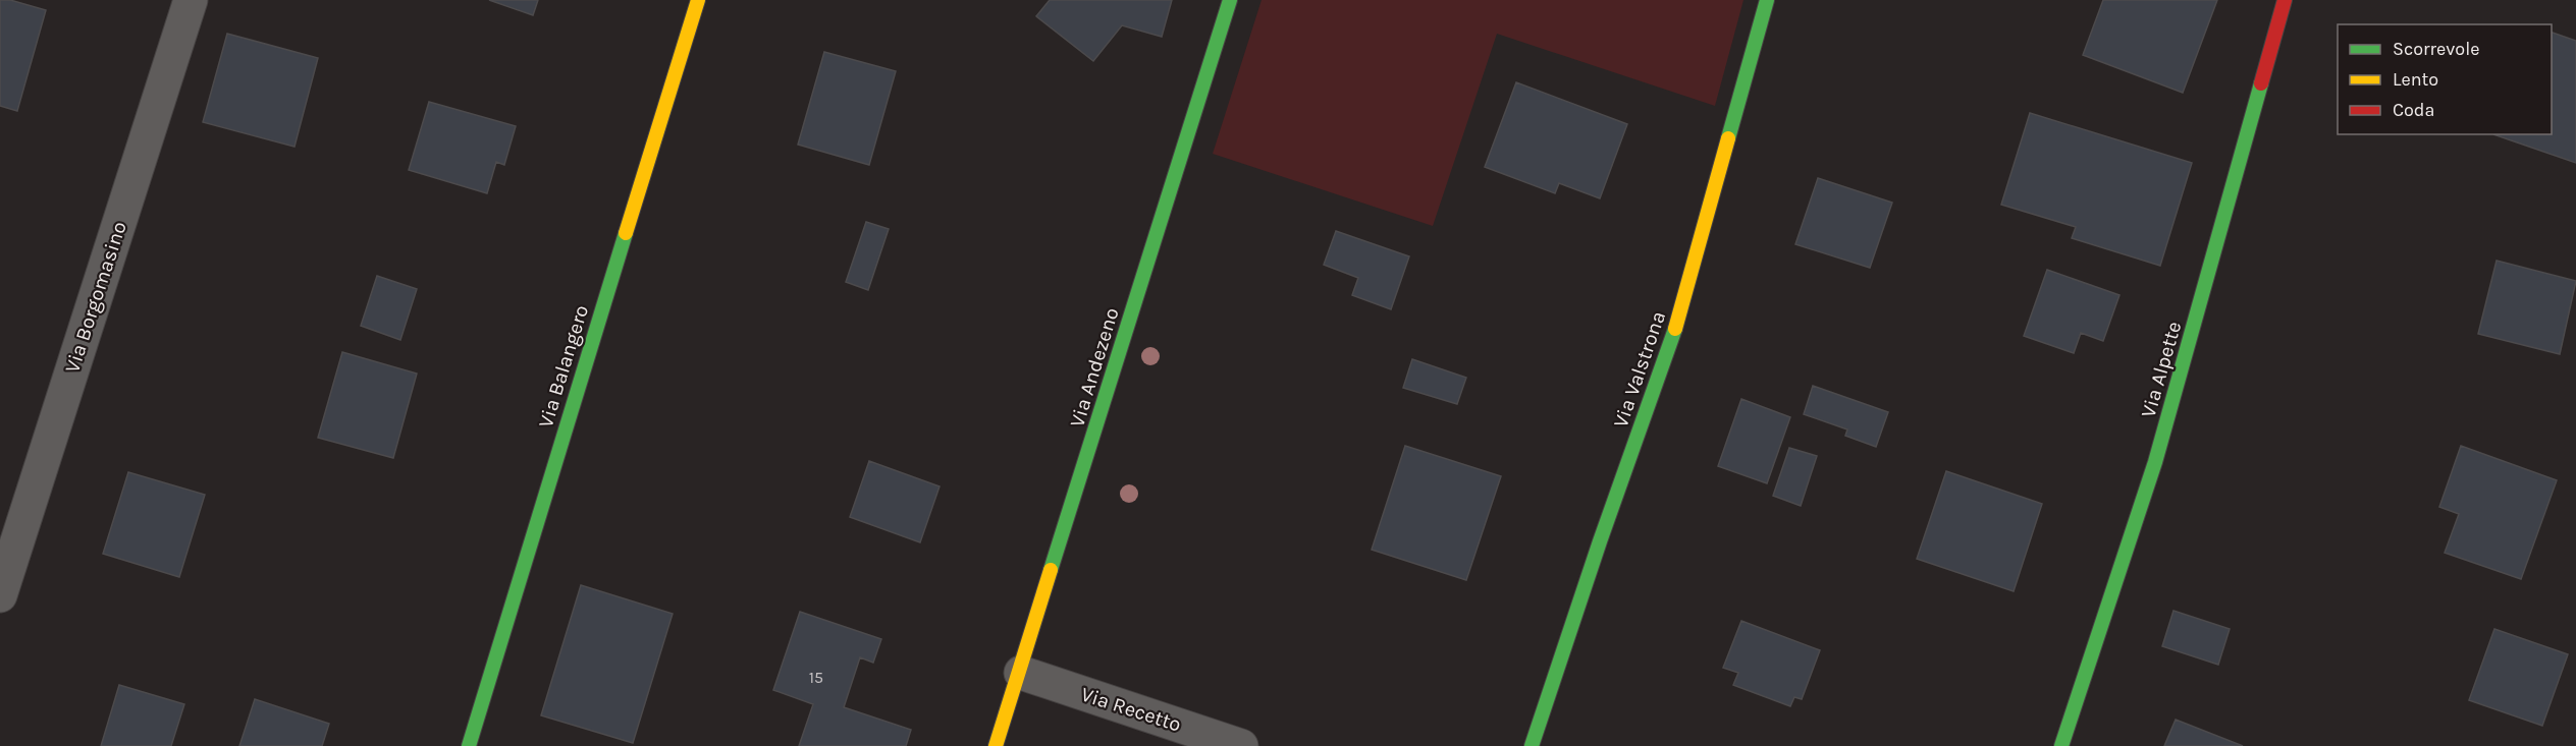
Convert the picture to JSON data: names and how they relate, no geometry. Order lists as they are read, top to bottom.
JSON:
{
  "streets": {
    "street": [
      "Via Borgomasino",
      "Via Balangero",
      "Via Andezeno",
      "Via Valstrona",
      "Via Alpette",
      "Via Recetto"
    ]
  },
  "crossings": [
    ["Via Andezeno", "Via Recetto"]
  ],
  "house_numbers": ["15"],
  "legend": ["Scorrevole", "Lento", "Coda"]
}
